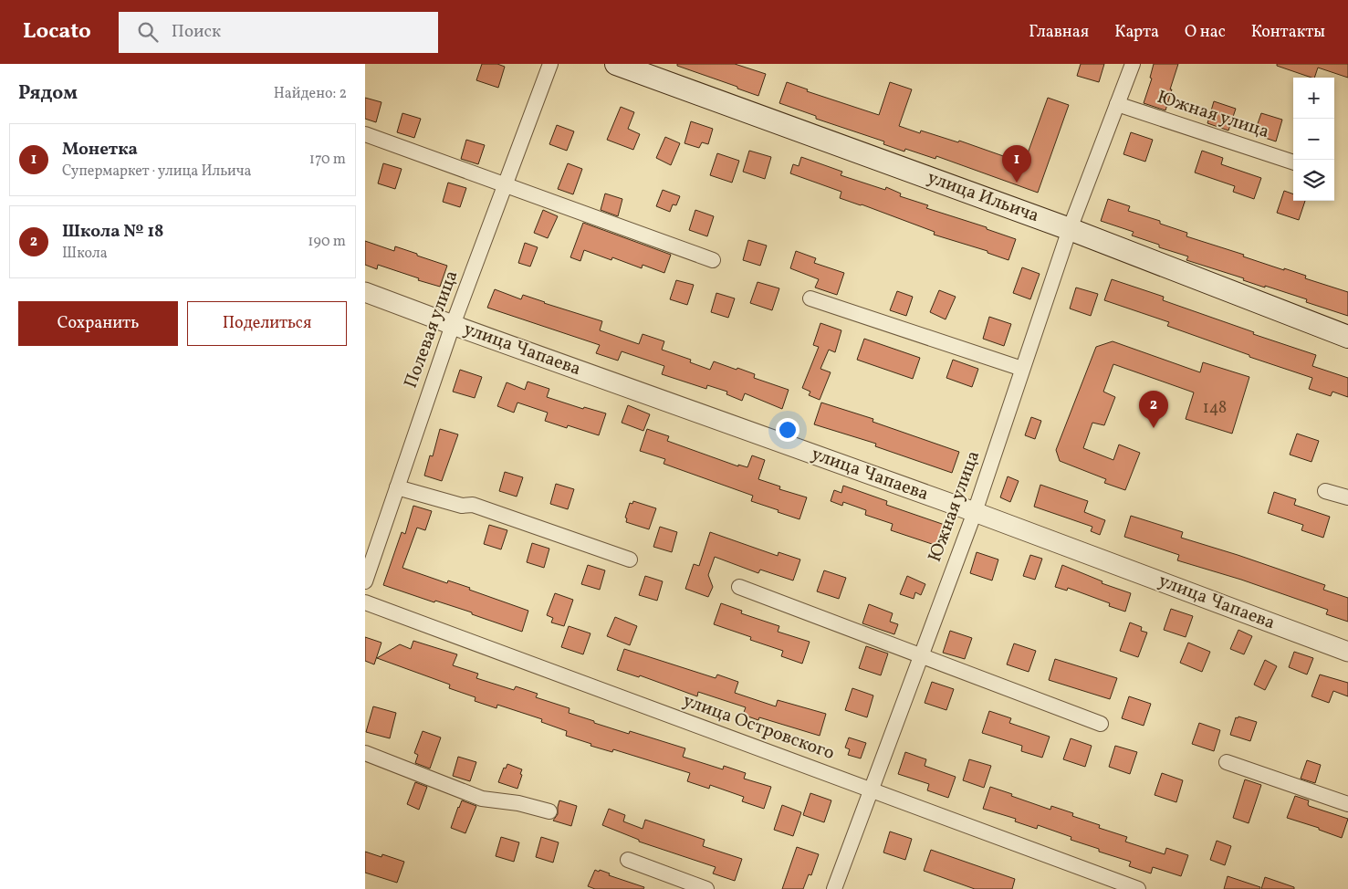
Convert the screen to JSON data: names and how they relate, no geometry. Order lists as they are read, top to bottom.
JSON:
{
  "streets": {
    "main road": ["улица Ильича"],
    "street": [
      "Южная улица",
      "Полевая улица",
      "улица Чапаева",
      "улица Островского"
    ]
  },
  "crossings": [
    ["Южная улица", "улица Ильича"],
    ["Южная улица", "улица Чапаева"],
    ["Южная улица", "улица Островского"],
    ["Полевая улица", "улица Чапаева"]
  ],
  "house_numbers": ["148"],
  "page": {
    "header": "Locato",
    "search": "Поиск",
    "nav": [
      "Главная",
      "Карта",
      "О нас",
      "Контакты"
    ],
    "heading": ["Рядом", "Найдено: 2"],
    "map_buttons": ["+", "−"],
    "list": [
      {
        "mark": "1",
        "name": "Монетка",
        "note": "Супермаркет · улица Ильича",
        "value": "170 m"
      },
      {
        "mark": "2",
        "name": "Школа № 18",
        "note": "Школа",
        "value": "190 m"
      }
    ],
    "pins": ["1", "2"],
    "buttons": ["Сохранить", "Поделиться"]
  }
}
